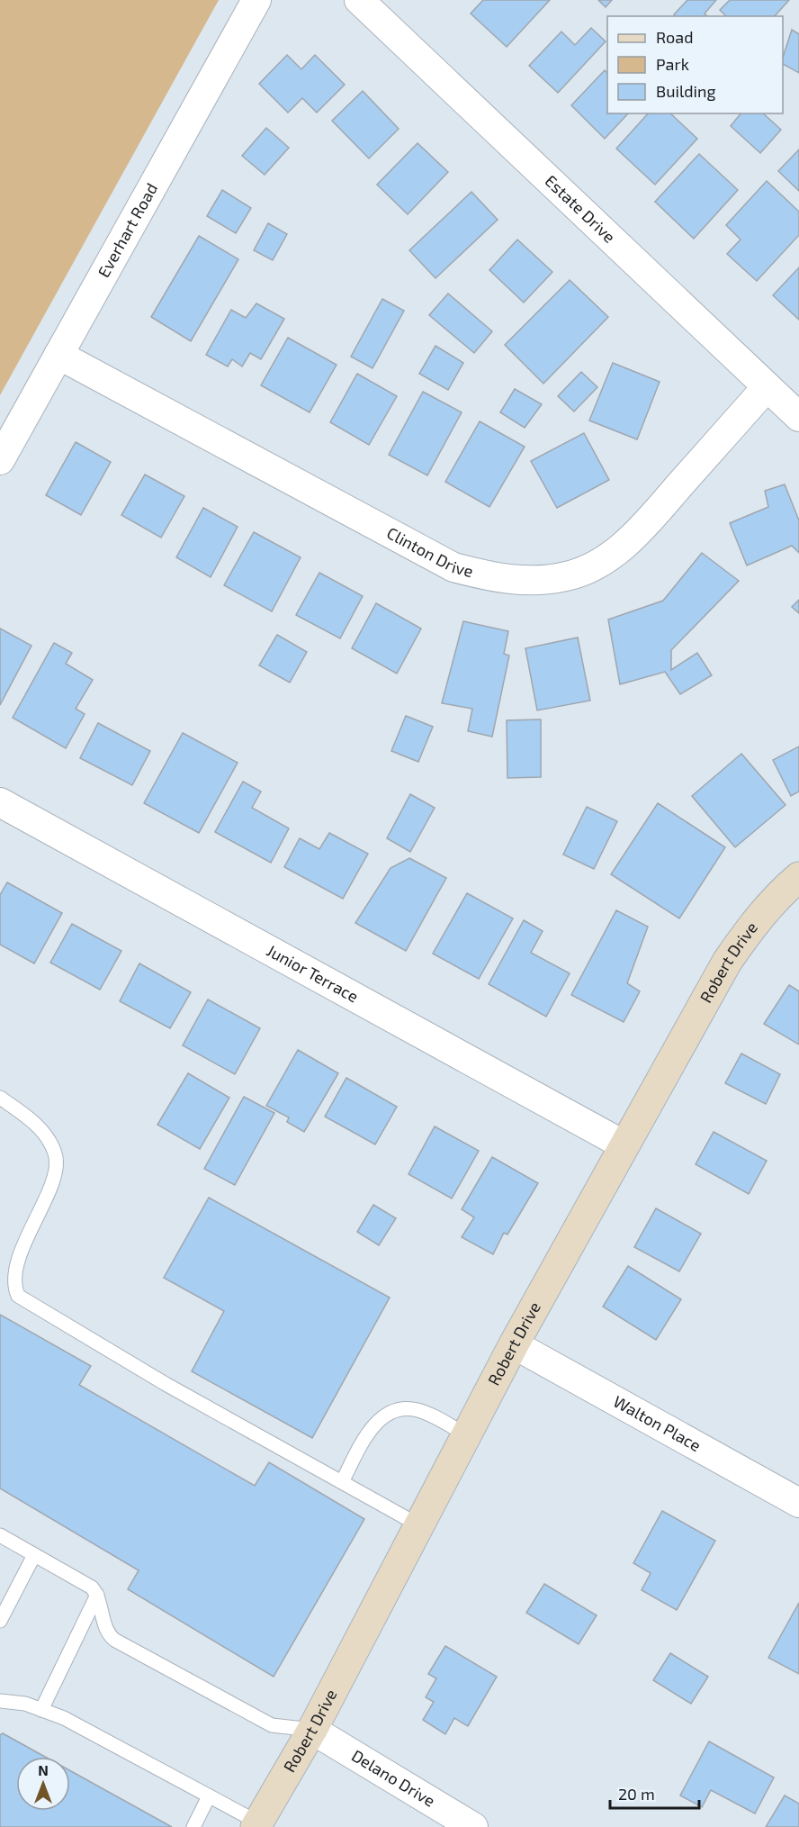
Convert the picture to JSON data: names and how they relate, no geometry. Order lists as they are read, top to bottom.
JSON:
{
  "streets": {
    "street": [
      "Estate Drive",
      "Everhart Road",
      "Clinton Drive",
      "Robert Drive",
      "Junior Terrace",
      "Walton Place",
      "Delano Drive"
    ]
  },
  "crossings": [
    ["Estate Drive", "Clinton Drive"],
    ["Everhart Road", "Clinton Drive"],
    ["Robert Drive", "Junior Terrace"],
    ["Robert Drive", "Walton Place"],
    ["Robert Drive", "Delano Drive"]
  ],
  "legend": ["Road", "Park", "Building"],
  "scale_bar": "20 m",
  "north": "top"
}
